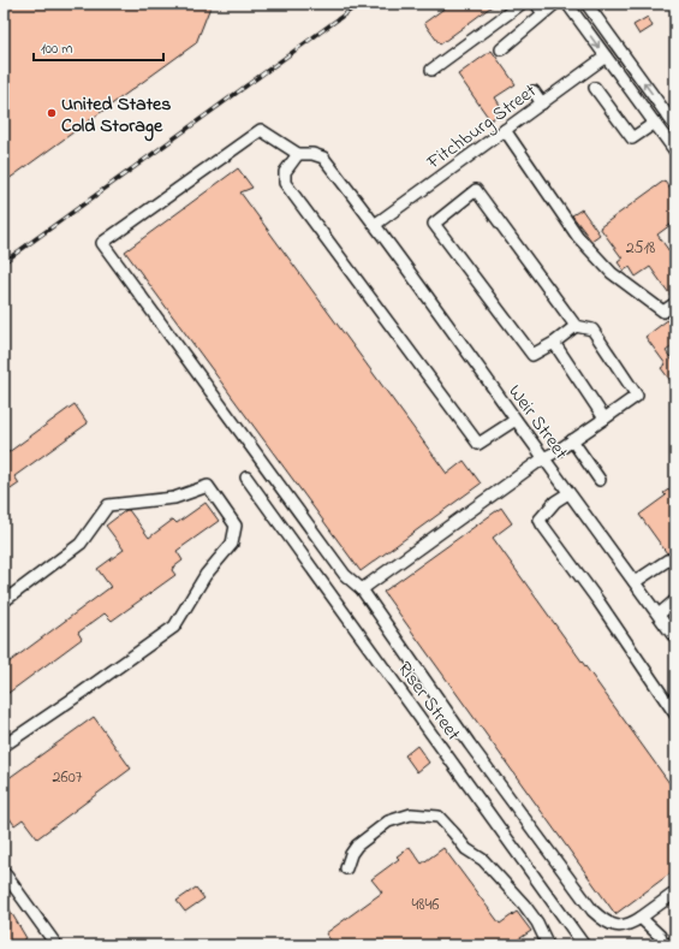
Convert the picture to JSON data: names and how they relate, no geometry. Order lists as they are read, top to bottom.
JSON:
{
  "streets": {
    "street": ["Fitchburg Street", "Weir Street", "Riser Street"]
  },
  "crossings": [
    ["Fitchburg Street", "Weir Street"]
  ],
  "places": ["United States Cold Storage"],
  "house_numbers": ["2518", "2607", "4846"],
  "scale_bar": "100 m"
}
